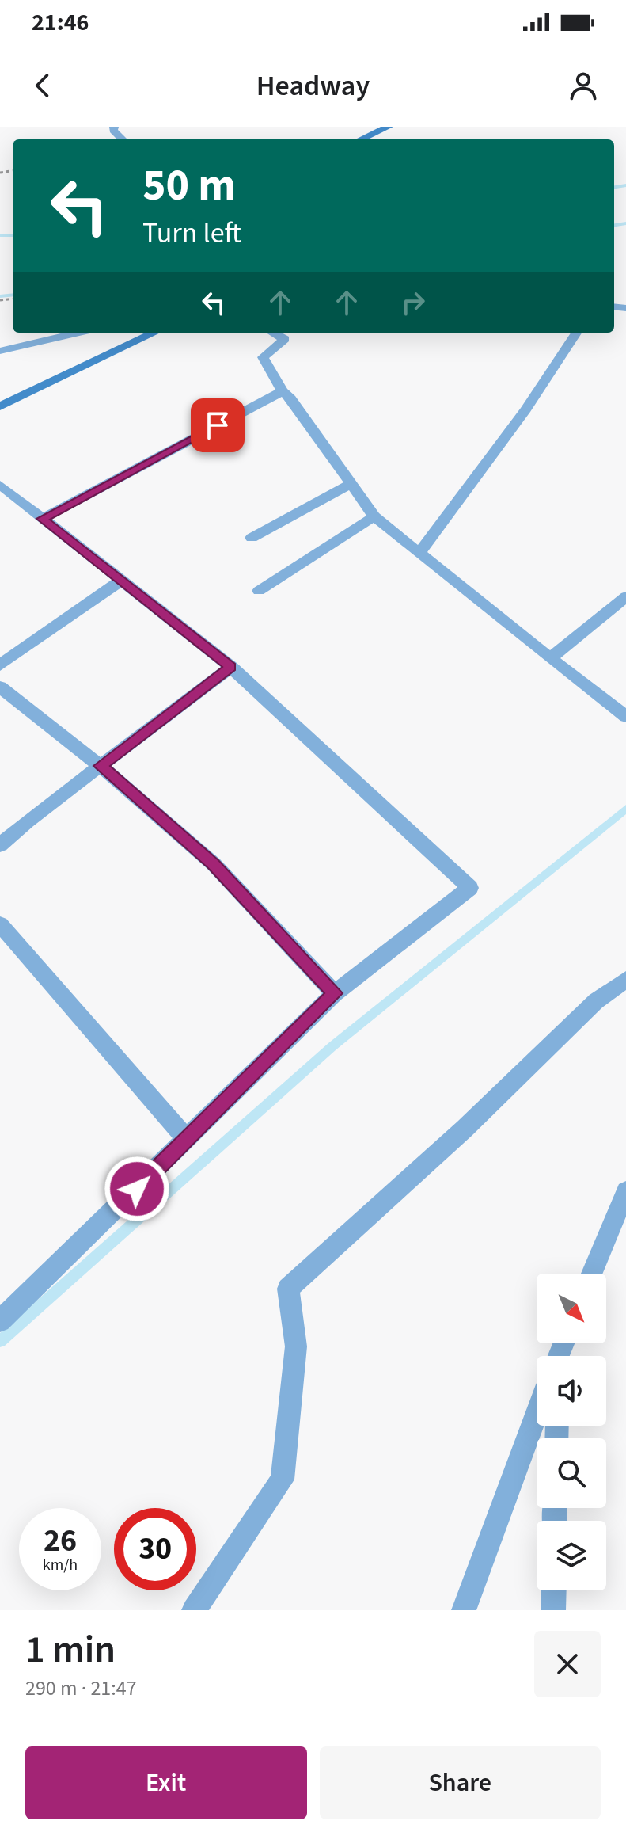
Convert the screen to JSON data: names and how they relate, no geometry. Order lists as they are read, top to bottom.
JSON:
{
  "north": "bottom right",
  "page": {
    "status": "21:46",
    "header": "Headway",
    "turn": ["50 m", "Turn left"],
    "speed": "26 km/h",
    "limit": "30",
    "heading": ["1 min", "290 m · 21:47"],
    "buttons": ["Exit", "Share"]
  }
}
